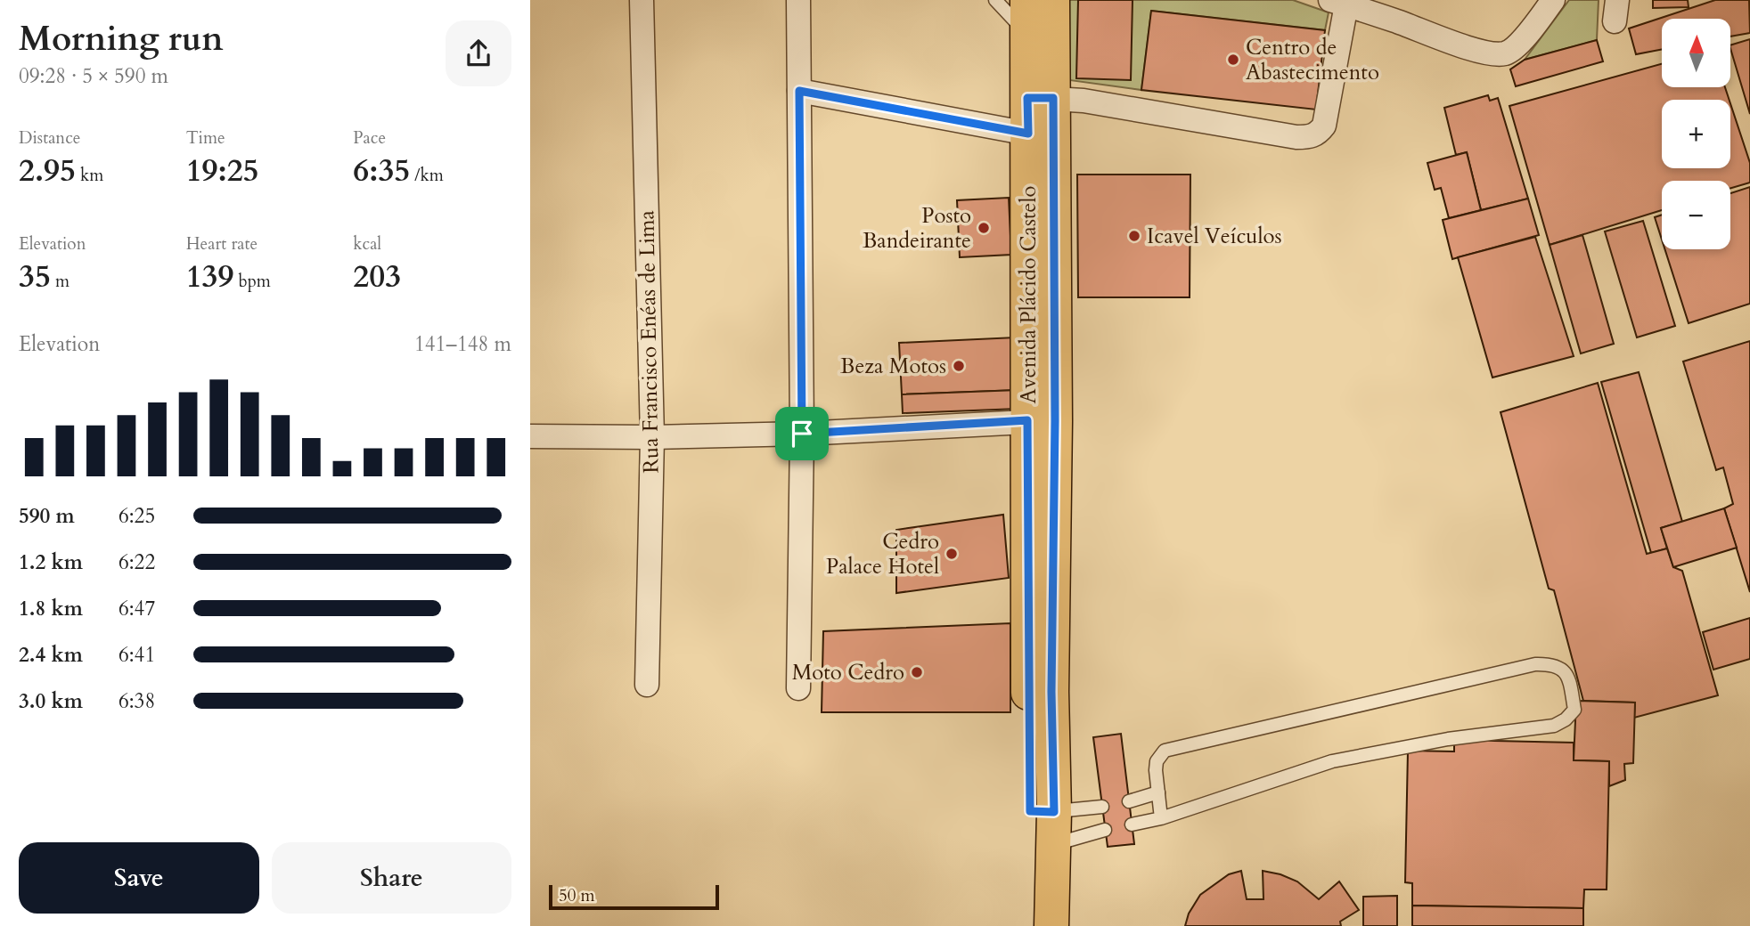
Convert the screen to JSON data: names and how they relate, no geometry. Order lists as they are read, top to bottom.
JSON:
{
  "streets": {
    "main road": ["Avenida Plácido Castelo"],
    "street": ["Rua Francisco Enéas de Lima"]
  },
  "places": [
    "Centro de Abastecimento",
    "Posto Bandeirante",
    "Icavel Veículos",
    "Beza Motos",
    "Cedro Palace Hotel",
    "Moto Cedro"
  ],
  "scale_bar": "50 m",
  "north": "top",
  "page": {
    "heading": ["Morning run", "09:28 · 5 × 590 m"],
    "map_buttons": ["+", "−"],
    "stats": [
      ["Distance", "2.95 km"],
      ["Time", "19:25"],
      ["Pace", "6:35 /km"],
      ["Elevation", "35 m"],
      ["Heart rate", "139 bpm"],
      ["kcal", "203"]
    ],
    "chart": ["Elevation", "141–148 m"],
    "list": [
      {
        "name": "590 m",
        "note": "6:25"
      },
      {
        "name": "1.2 km",
        "note": "6:22"
      },
      {
        "name": "1.8 km",
        "note": "6:47"
      },
      {
        "name": "2.4 km",
        "note": "6:41"
      },
      {
        "name": "3.0 km",
        "note": "6:38"
      }
    ],
    "buttons": ["Save", "Share"],
    "scale": "50 m"
  }
}
